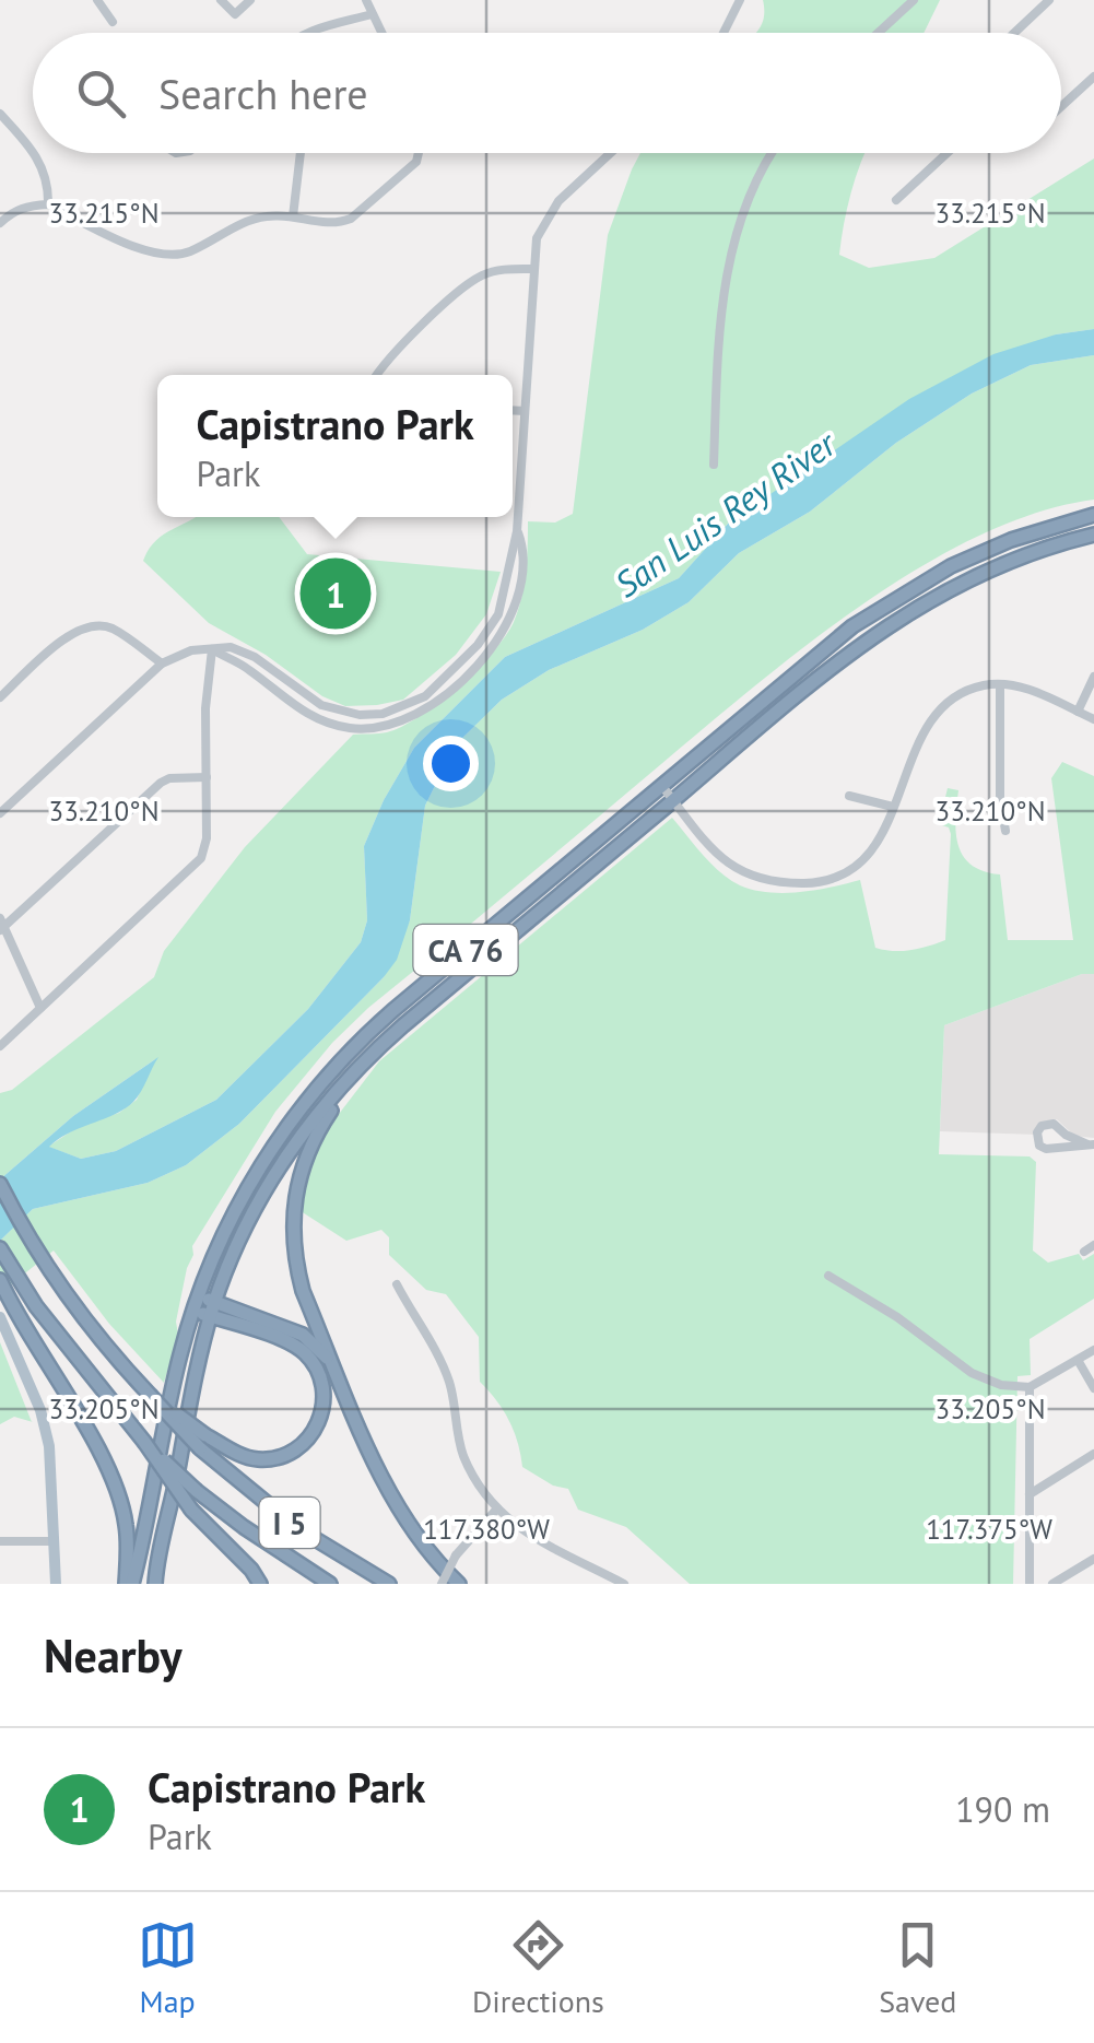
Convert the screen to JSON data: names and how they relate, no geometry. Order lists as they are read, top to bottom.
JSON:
{
  "streets": {
    "highway": ["CA 76", "I 5"]
  },
  "water": ["San Luis Rey River"],
  "page": {
    "search": "Search here",
    "popup": ["Capistrano Park", "Park"],
    "pins": "1",
    "heading": "Nearby",
    "list": [
      {
        "mark": "1",
        "name": "Capistrano Park",
        "note": "Park",
        "value": "190 m"
      }
    ],
    "nav": ["Map", "Directions", "Saved"]
  },
  "coordinates": [
    "33.215°N",
    "33.210°N",
    "33.205°N",
    "117.380°W",
    "117.375°W"
  ]
}
